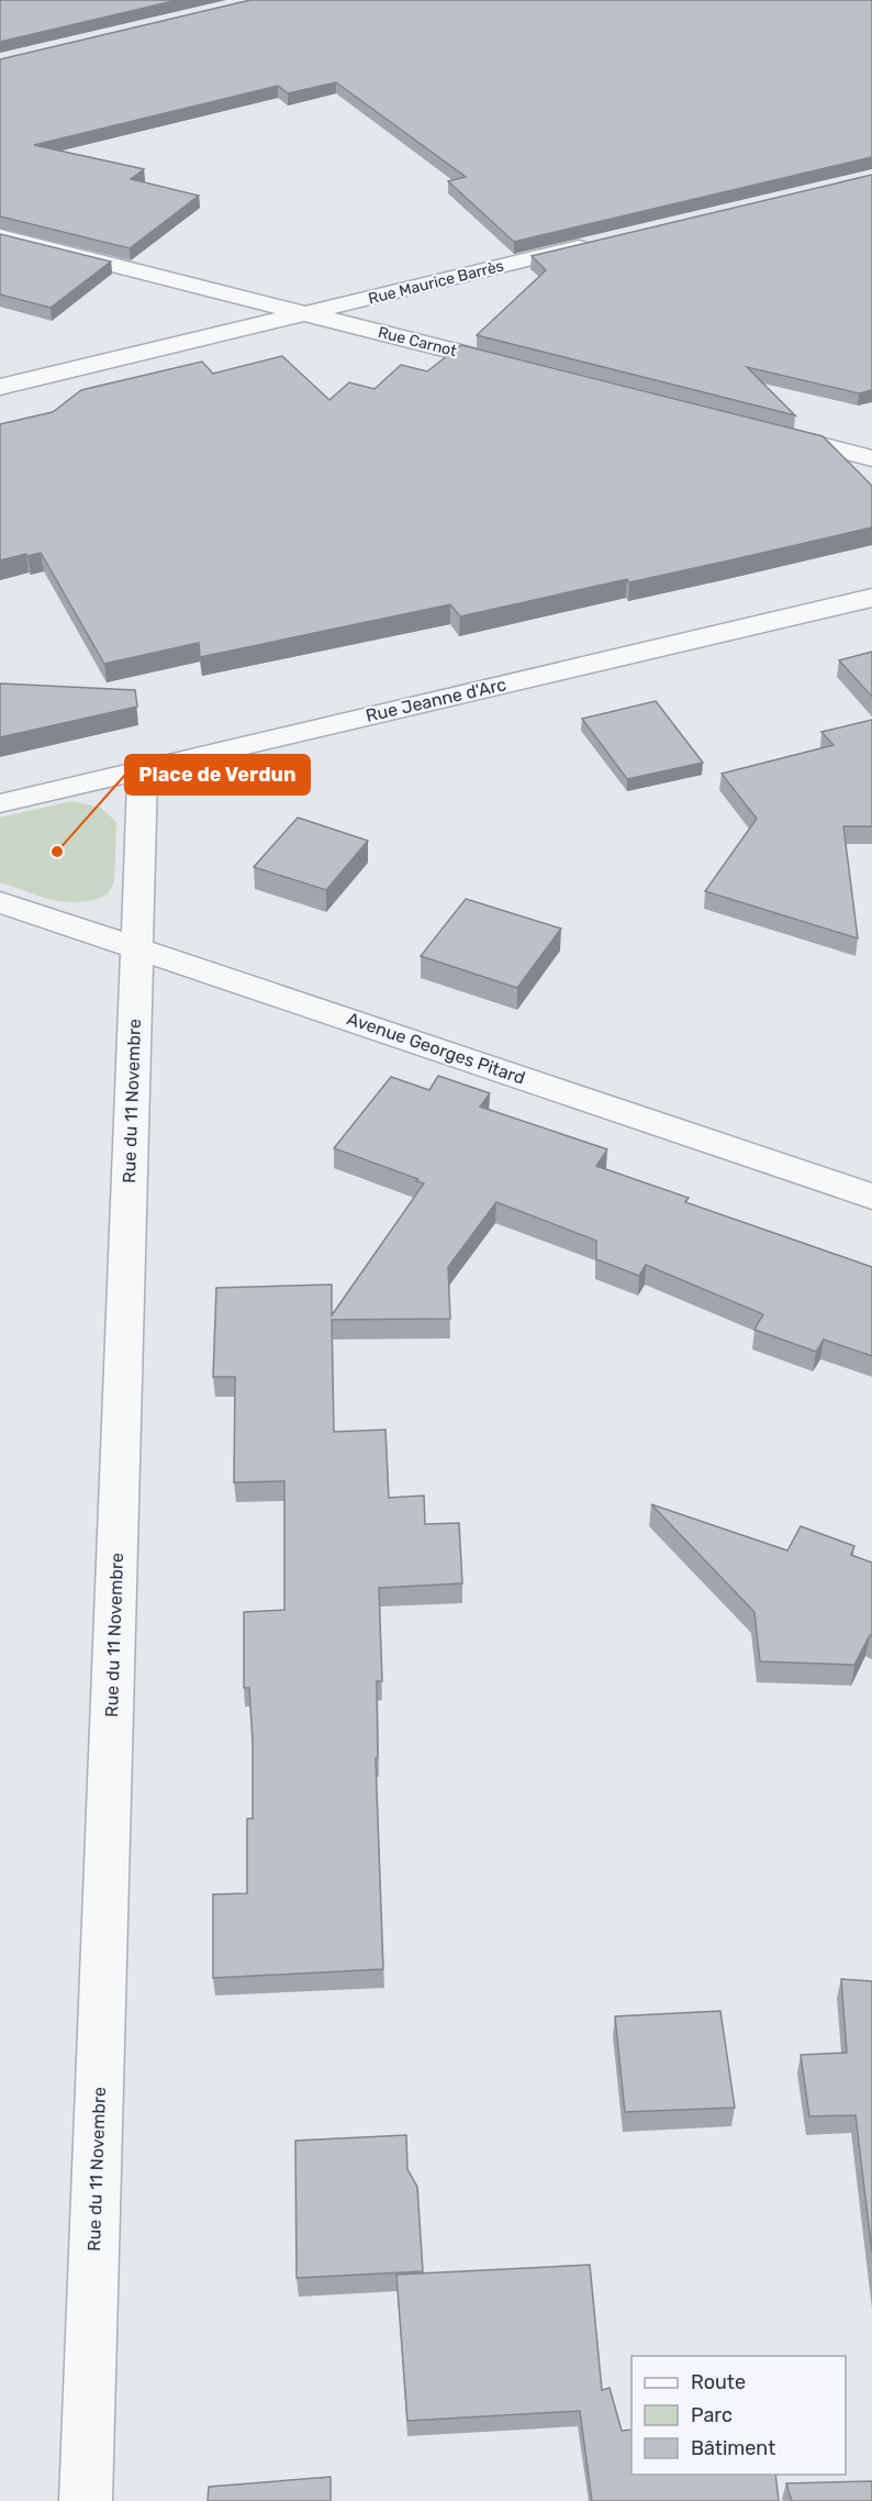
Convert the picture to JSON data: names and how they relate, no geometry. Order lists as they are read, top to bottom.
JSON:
{
  "streets": {
    "street": [
      "Rue Maurice Barrès",
      "Rue Carnot",
      "Rue Jeanne d'Arc",
      "Avenue Georges Pitard",
      "Rue du 11 Novembre"
    ]
  },
  "crossings": [
    ["Rue Maurice Barrès", "Rue Carnot"],
    ["Rue Jeanne d'Arc", "Rue du 11 Novembre"],
    ["Avenue Georges Pitard", "Rue du 11 Novembre"]
  ],
  "places": ["Place de Verdun"],
  "legend": ["Route", "Parc", "Bâtiment"]
}
